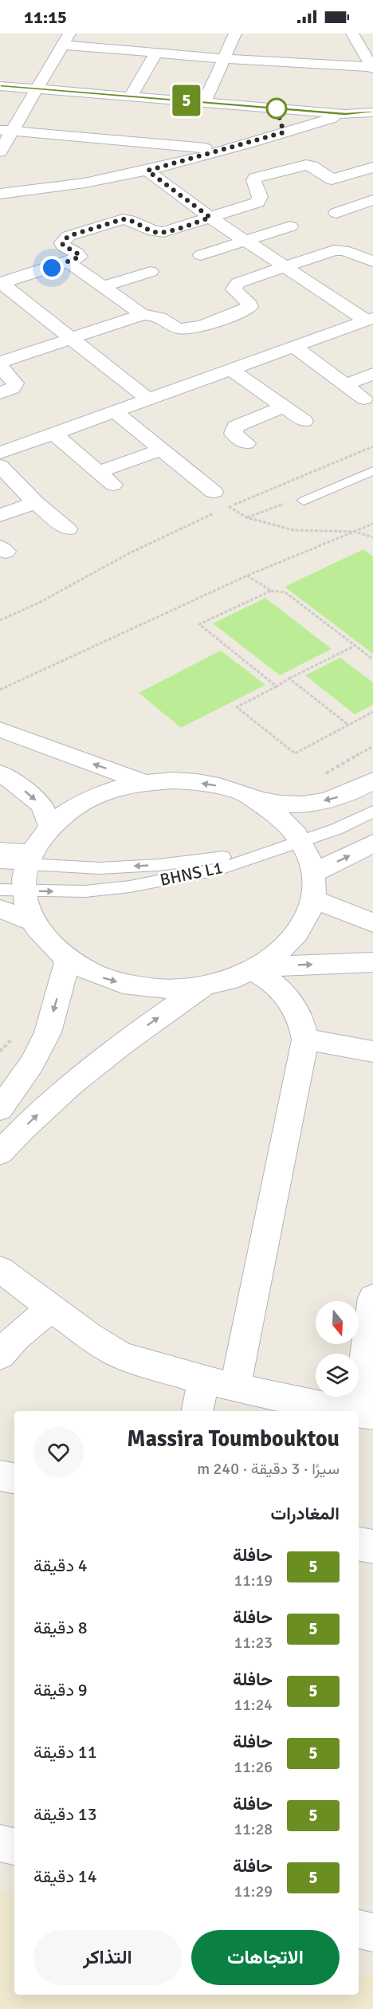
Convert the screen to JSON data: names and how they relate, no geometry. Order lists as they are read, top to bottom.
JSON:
{
  "streets": {
    "lane": ["BHNS L1"]
  },
  "lines": ["bus line 5"],
  "north": "bottom",
  "page": {
    "status": "11:15",
    "on_map": "5",
    "heading": [
      ["Massira Toumbouktou", "سيرًا · 3 دقيقة · 240 m"],
      "المغادرات"
    ],
    "list": [
      {
        "mark": "5",
        "name": "حافلة",
        "note": "11:19",
        "value": "4 دقيقة"
      },
      {
        "mark": "5",
        "name": "حافلة",
        "note": "11:23",
        "value": "8 دقيقة"
      },
      {
        "mark": "5",
        "name": "حافلة",
        "note": "11:24",
        "value": "9 دقيقة"
      },
      {
        "mark": "5",
        "name": "حافلة",
        "note": "11:26",
        "value": "11 دقيقة"
      },
      {
        "mark": "5",
        "name": "حافلة",
        "note": "11:28",
        "value": "13 دقيقة"
      },
      {
        "mark": "5",
        "name": "حافلة",
        "note": "11:29",
        "value": "14 دقيقة"
      }
    ],
    "buttons": ["الاتجاهات", "التذاكر"]
  }
}
